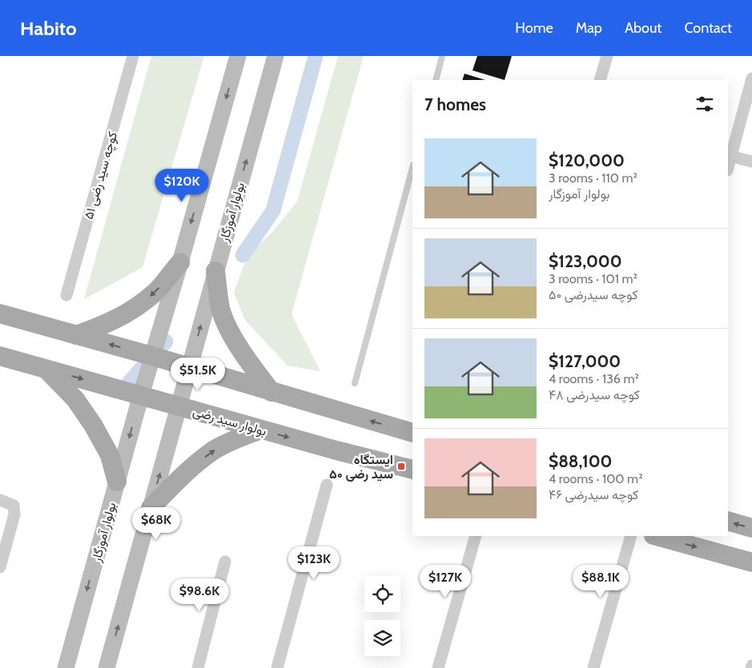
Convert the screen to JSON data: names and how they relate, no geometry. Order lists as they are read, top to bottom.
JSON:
{
  "streets": {
    "main road": ["بولوار آموزگار", "بولوار سید رضی"],
    "street": ["کوچه سید رضی ۵۱"]
  },
  "crossings": [
    ["بولوار آموزگار", "بولوار سید رضی"]
  ],
  "places": {
    "transit": ["ایستگاه سید رضی ۵۰"]
  },
  "page": {
    "header": "Habito",
    "nav": [
      "Home",
      "Map",
      "About",
      "Contact"
    ],
    "heading": "7 homes",
    "list": [
      {
        "name": "$120,000",
        "note": "3 rooms · 110 m² · بولوار آموزگار"
      },
      {
        "name": "$123,000",
        "note": "3 rooms · 101 m² · کوچه سیدرضی ۵۰"
      },
      {
        "name": "$127,000",
        "note": "4 rooms · 136 m² · کوچه سیدرضی ۴۸"
      },
      {
        "name": "$88,100",
        "note": "4 rooms · 100 m² · کوچه سیدرضی ۴۶"
      }
    ],
    "price": [
      "$120K",
      "$51.5K",
      "$68K",
      "$123K",
      "$127K",
      "$88.1K",
      "$98.6K"
    ]
  }
}
